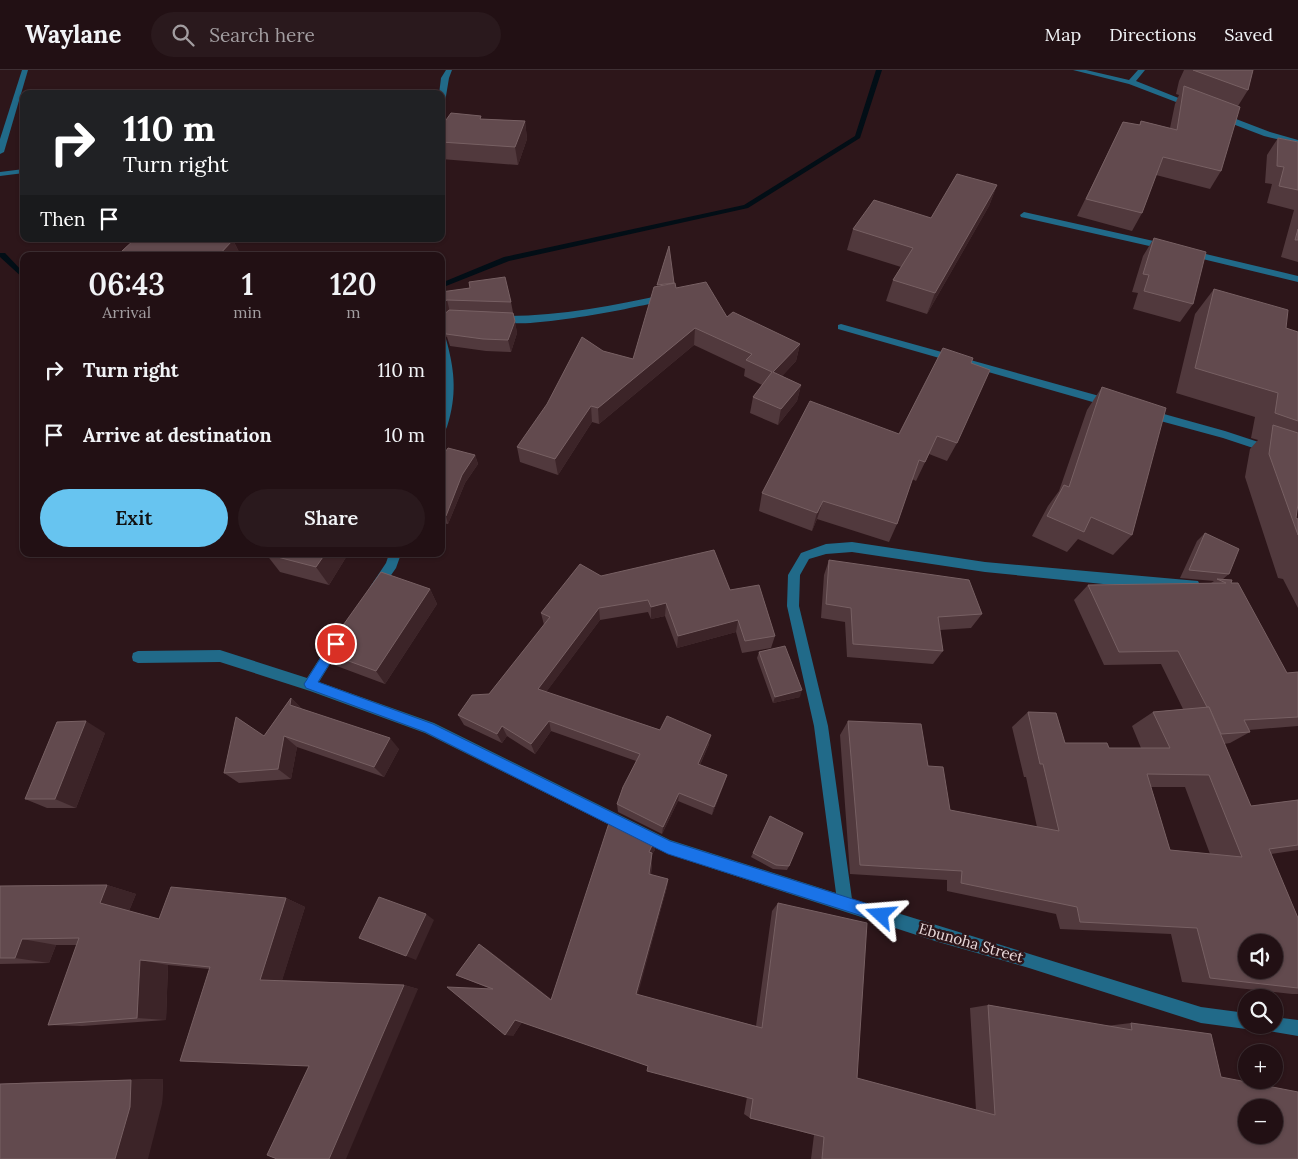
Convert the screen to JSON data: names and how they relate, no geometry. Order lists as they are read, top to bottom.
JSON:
{
  "streets": {
    "street": ["Ebunoha Street"]
  },
  "page": {
    "header": "Waylane",
    "search": "Search here",
    "nav": ["Map", "Directions", "Saved"],
    "turn": ["110 m", "Turn right"],
    "then": "Then",
    "eta": [
      "06:43",
      "Arrival",
      "1",
      "min",
      "120",
      "m"
    ],
    "list": [
      {
        "name": "Turn right",
        "value": "110 m"
      },
      {
        "name": "Arrive at destination",
        "value": "10 m"
      }
    ],
    "buttons": ["Exit", "Share"],
    "map_buttons": ["+", "−"]
  }
}
